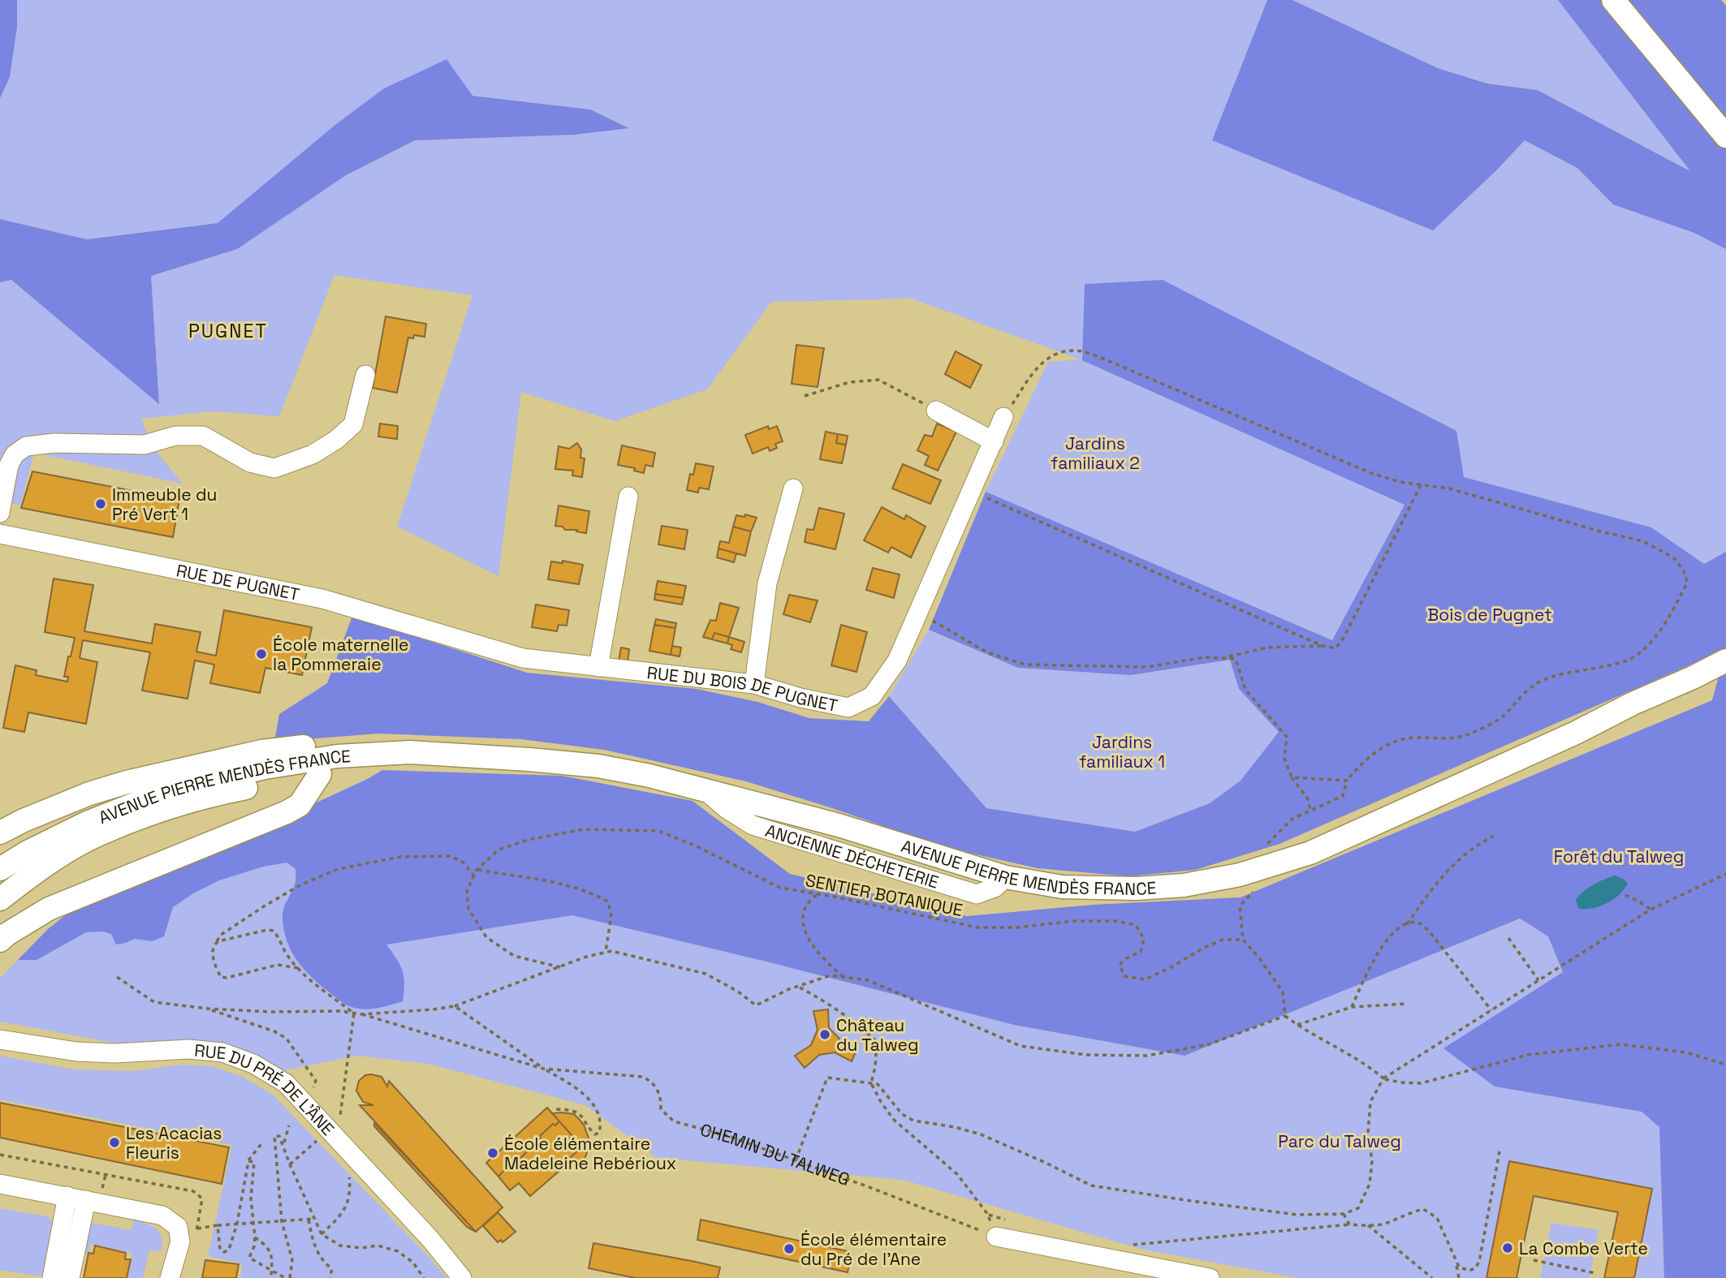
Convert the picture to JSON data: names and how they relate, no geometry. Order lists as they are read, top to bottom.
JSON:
{
  "streets": {
    "main road": ["AVENUE PIERRE MENDÈS FRANCE"],
    "street": ["RUE DE PUGNET", "RUE DU BOIS DE PUGNET", "RUE DU PRÉ DE L'ÂNE"],
    "path": ["SENTIER BOTANIQUE", "CHEMIN DU TALWEG"]
  },
  "crossings": [
    ["RUE DE PUGNET", "RUE DU BOIS DE PUGNET"]
  ],
  "districts": ["PUGNET"],
  "parks": [
    "Jardins familiaux 2",
    "Bois de Pugnet",
    "Jardins familiaux 1",
    "Forêt du Talweg",
    "Parc du Talweg"
  ],
  "places": [
    "Immeuble du Pré Vert 1",
    "École maternelle la Pommeraie",
    "Château du Talweg",
    "Les Acacias Fleuris",
    "École élémentaire Madeleine Rebérioux",
    "La Combe Verte",
    "École élémentaire du Pré de l'Ane"
  ]
}
